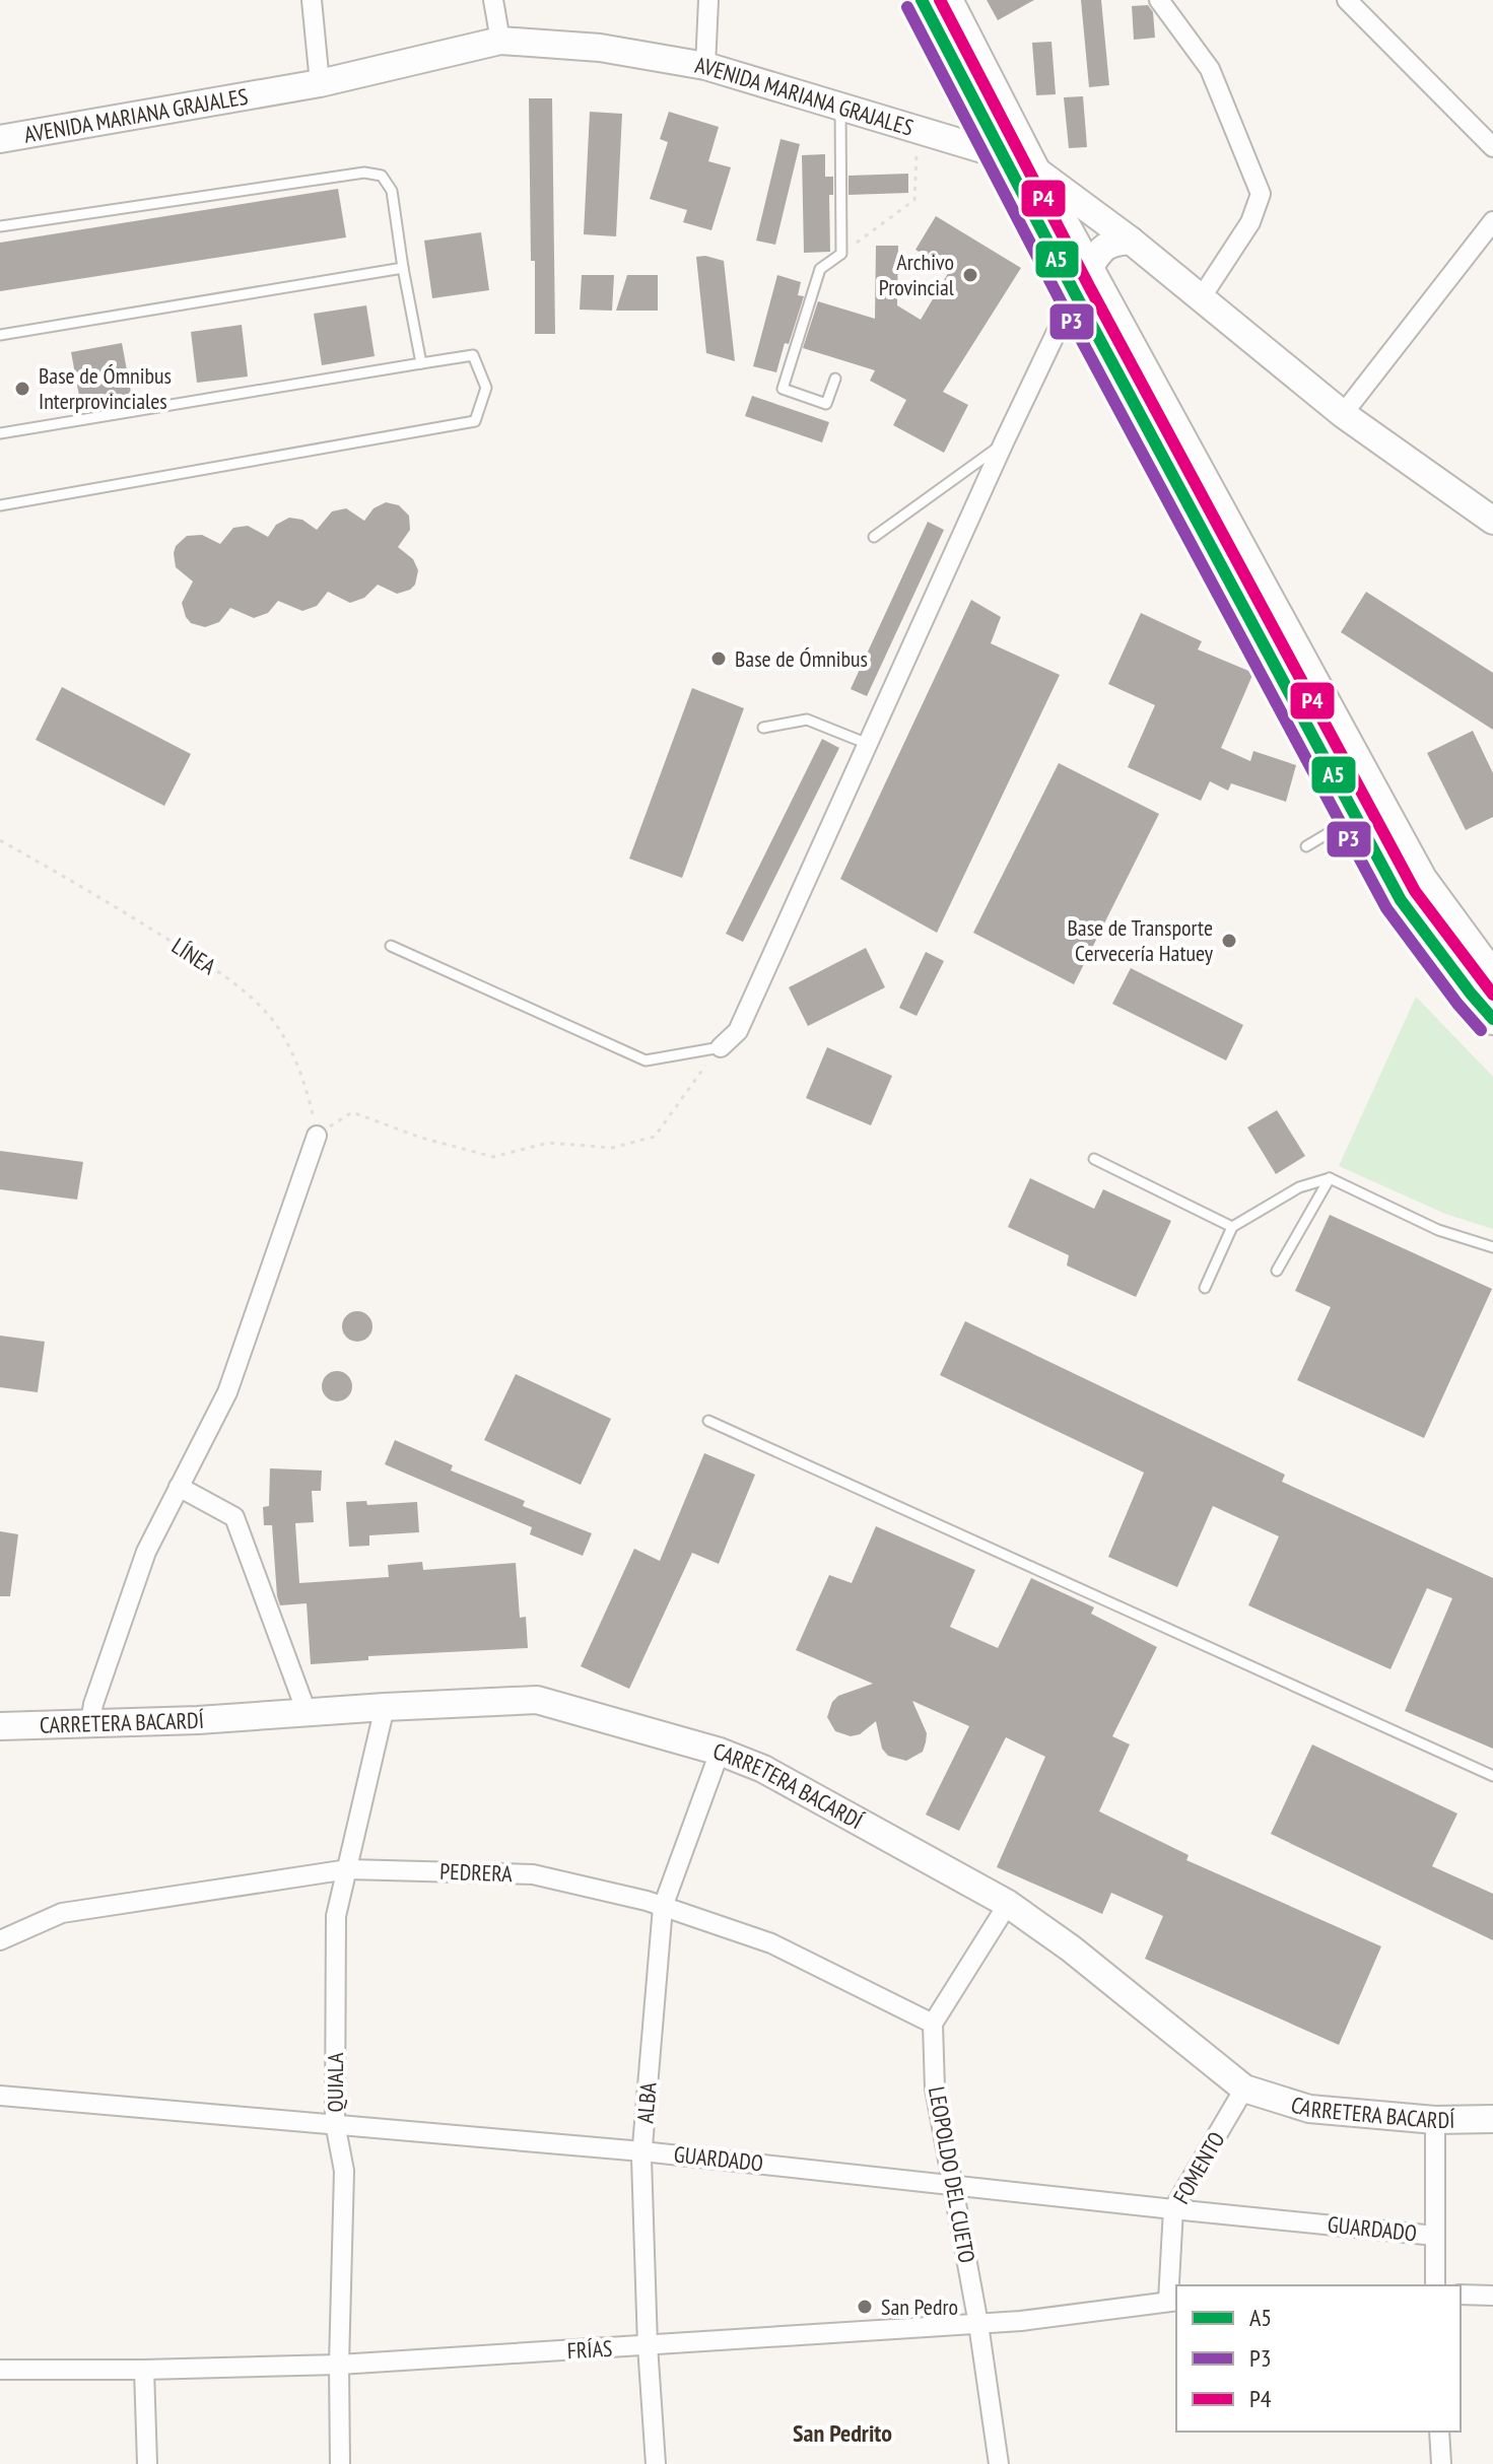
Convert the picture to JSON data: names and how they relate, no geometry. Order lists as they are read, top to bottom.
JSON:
{
  "streets": {
    "street": [
      "AVENIDA MARIANA GRAJALES",
      "CARRETERA BACARDÍ",
      "PEDRERA",
      "QUIALA",
      "ALBA",
      "GUARDADO",
      "FOMENTO",
      "LEOPOLDO DEL CUETO",
      "FRÍAS"
    ],
    "path": ["LÍNEA"]
  },
  "crossings": [
    ["CARRETERA BACARDÍ", "QUIALA"],
    ["CARRETERA BACARDÍ", "ALBA"],
    ["CARRETERA BACARDÍ", "FOMENTO"],
    ["PEDRERA", "QUIALA"],
    ["PEDRERA", "ALBA"],
    ["PEDRERA", "LEOPOLDO DEL CUETO"],
    ["QUIALA", "GUARDADO"],
    ["QUIALA", "FRÍAS"],
    ["ALBA", "GUARDADO"],
    ["ALBA", "FRÍAS"],
    ["GUARDADO", "FOMENTO"],
    ["GUARDADO", "LEOPOLDO DEL CUETO"],
    ["FOMENTO", "FRÍAS"],
    ["LEOPOLDO DEL CUETO", "FRÍAS"]
  ],
  "districts": ["San Pedrito"],
  "places": [
    "Archivo Provincial",
    "Base de Ómnibus Interprovinciales",
    "Base de Ómnibus",
    "Base de Transporte Cervecería Hatuey",
    "San Pedro"
  ],
  "lines": ["transit line A5", "transit line P4", "transit line P3"],
  "legend": ["A5", "P3", "P4"]
}
